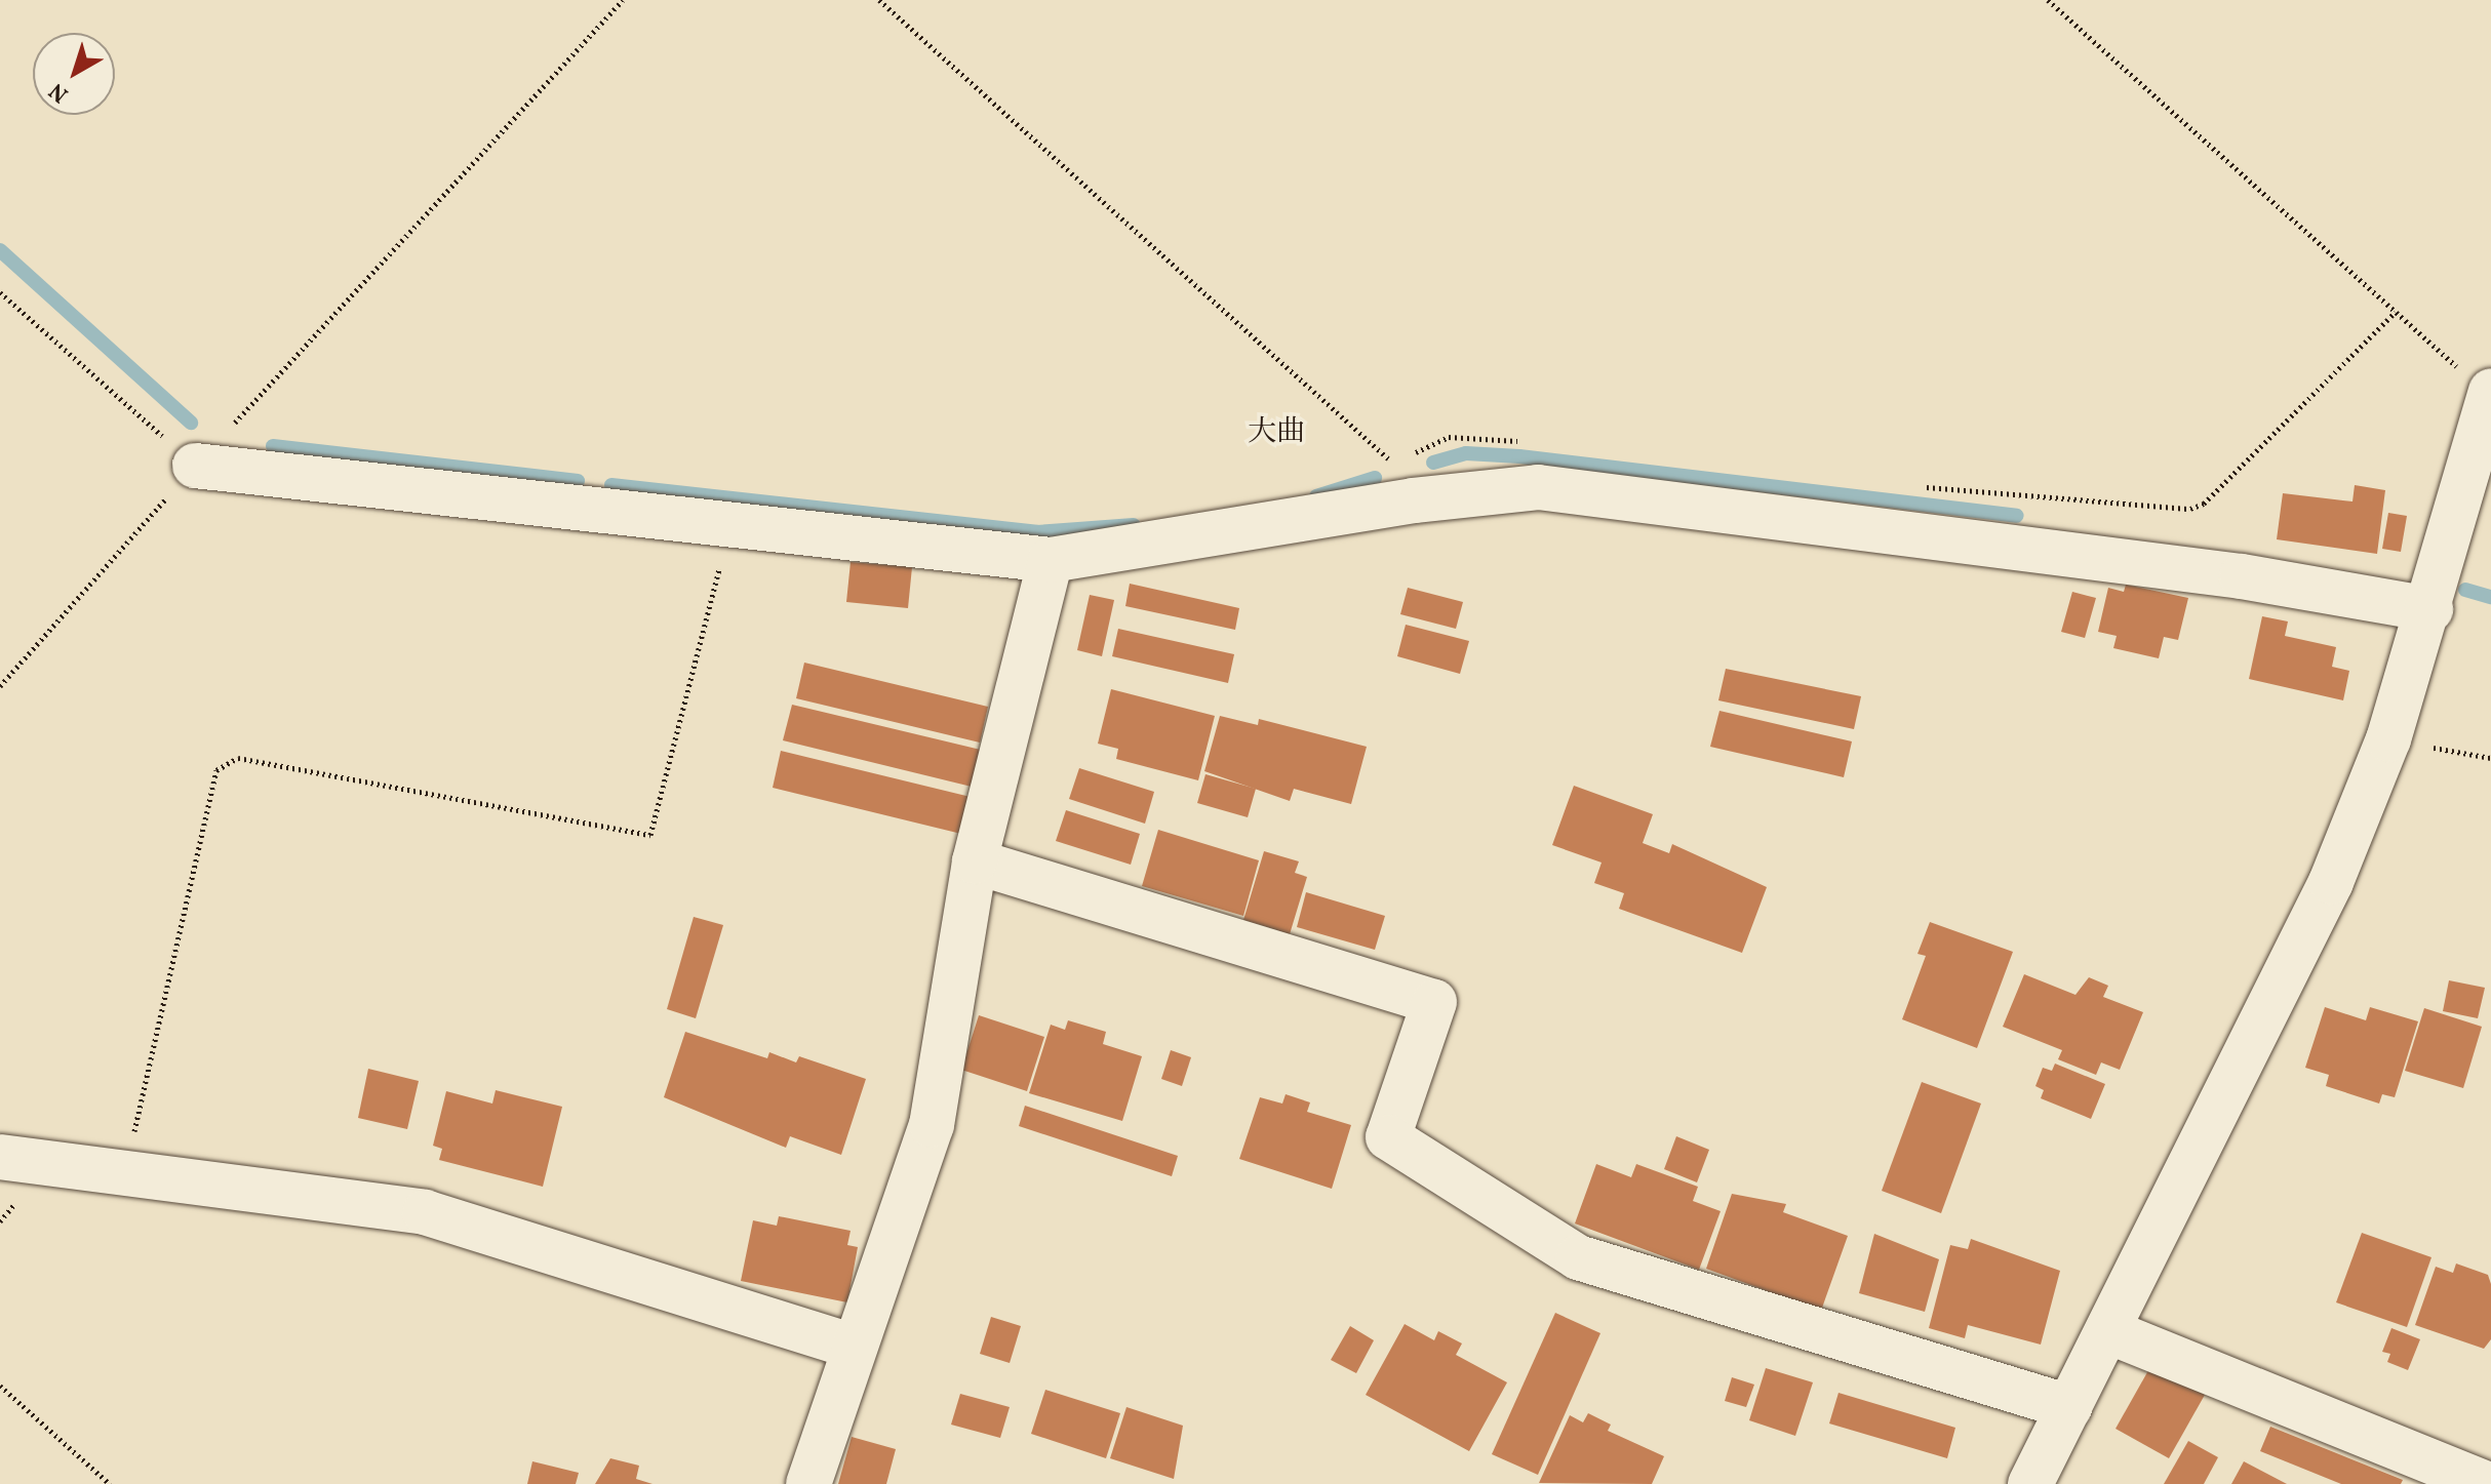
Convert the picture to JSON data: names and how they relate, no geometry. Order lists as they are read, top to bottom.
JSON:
{
  "districts": ["大曲"],
  "north": "bottom left"
}
